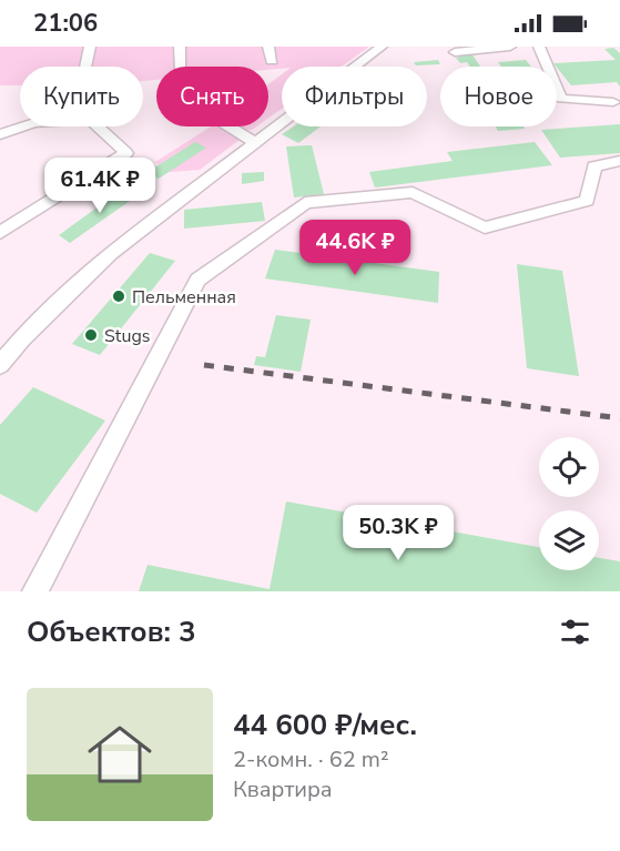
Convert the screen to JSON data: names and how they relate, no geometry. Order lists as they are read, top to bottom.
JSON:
{
  "places": ["Пельменная", "Stugs"],
  "page": {
    "status": "21:06",
    "chip": [
      "Купить",
      "Снять",
      "Фильтры",
      "Новое"
    ],
    "price": ["61.4K ₽", "44.6K ₽", "50.3K ₽"],
    "heading": "Объектов: 3",
    "list": [
      {
        "name": "44 600 ₽/мес.",
        "note": "2-комн. · 62 m² · Квартира"
      }
    ]
  }
}
